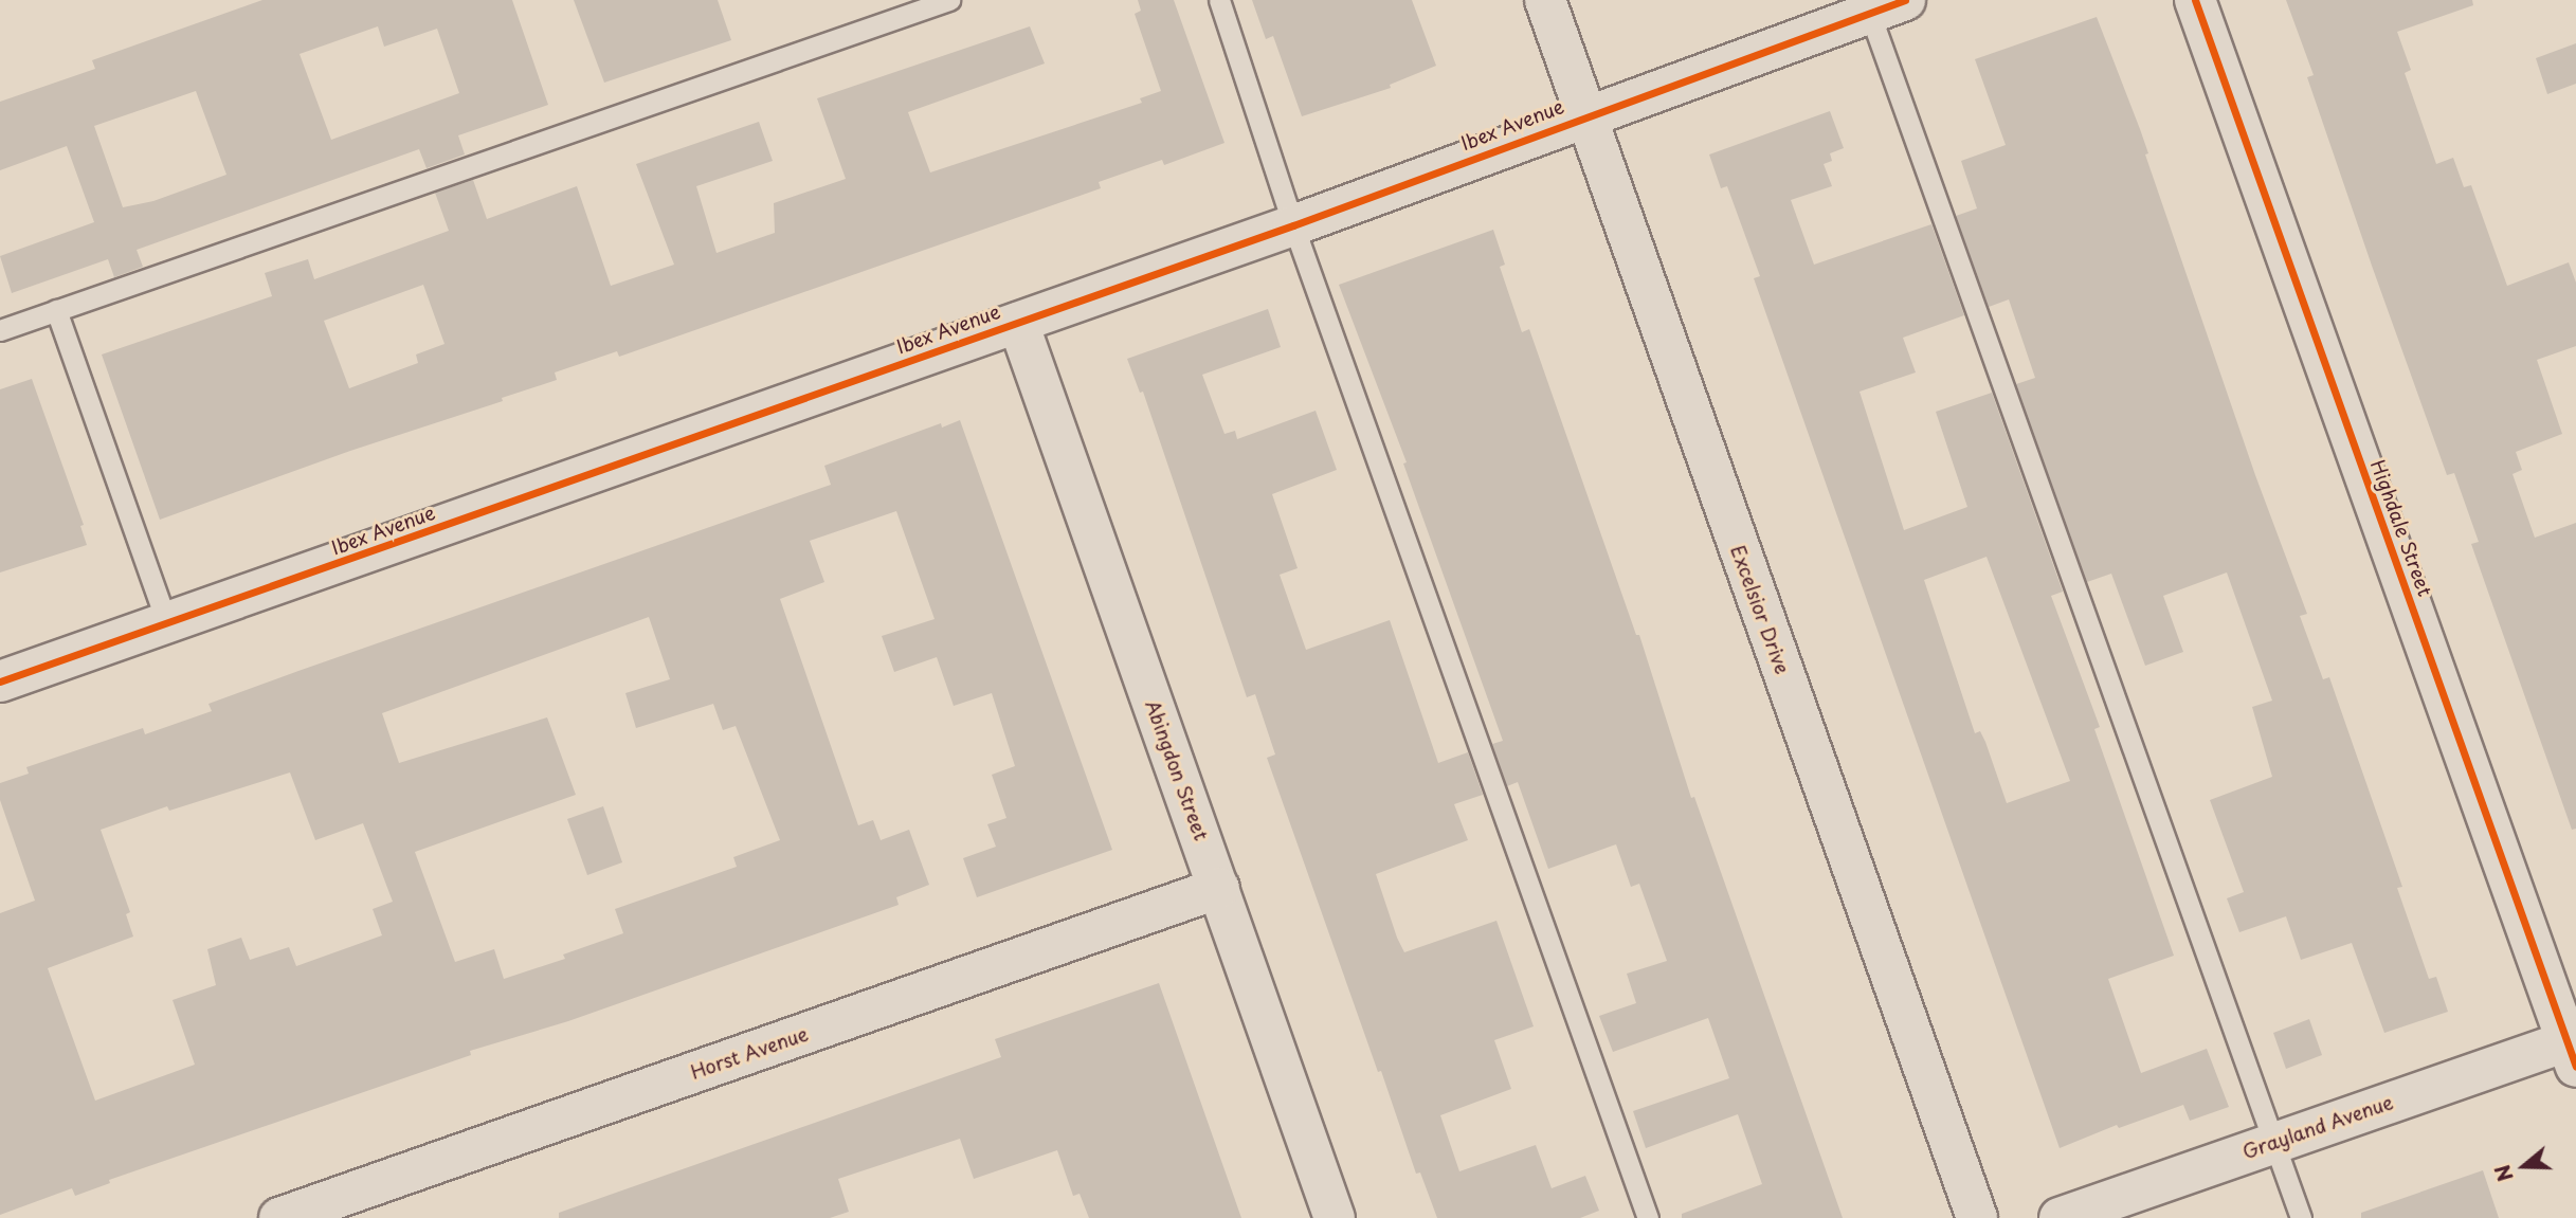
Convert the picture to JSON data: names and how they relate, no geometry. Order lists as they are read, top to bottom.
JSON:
{
  "streets": {
    "street": [
      "Ibex Avenue",
      "Highdale Street",
      "Excelsior Drive",
      "Abingdon Street",
      "Horst Avenue",
      "Grayland Avenue"
    ]
  },
  "crossings": [
    ["Ibex Avenue", "Excelsior Drive"],
    ["Ibex Avenue", "Abingdon Street"],
    ["Highdale Street", "Grayland Avenue"],
    ["Abingdon Street", "Horst Avenue"]
  ],
  "north": "left"
}
